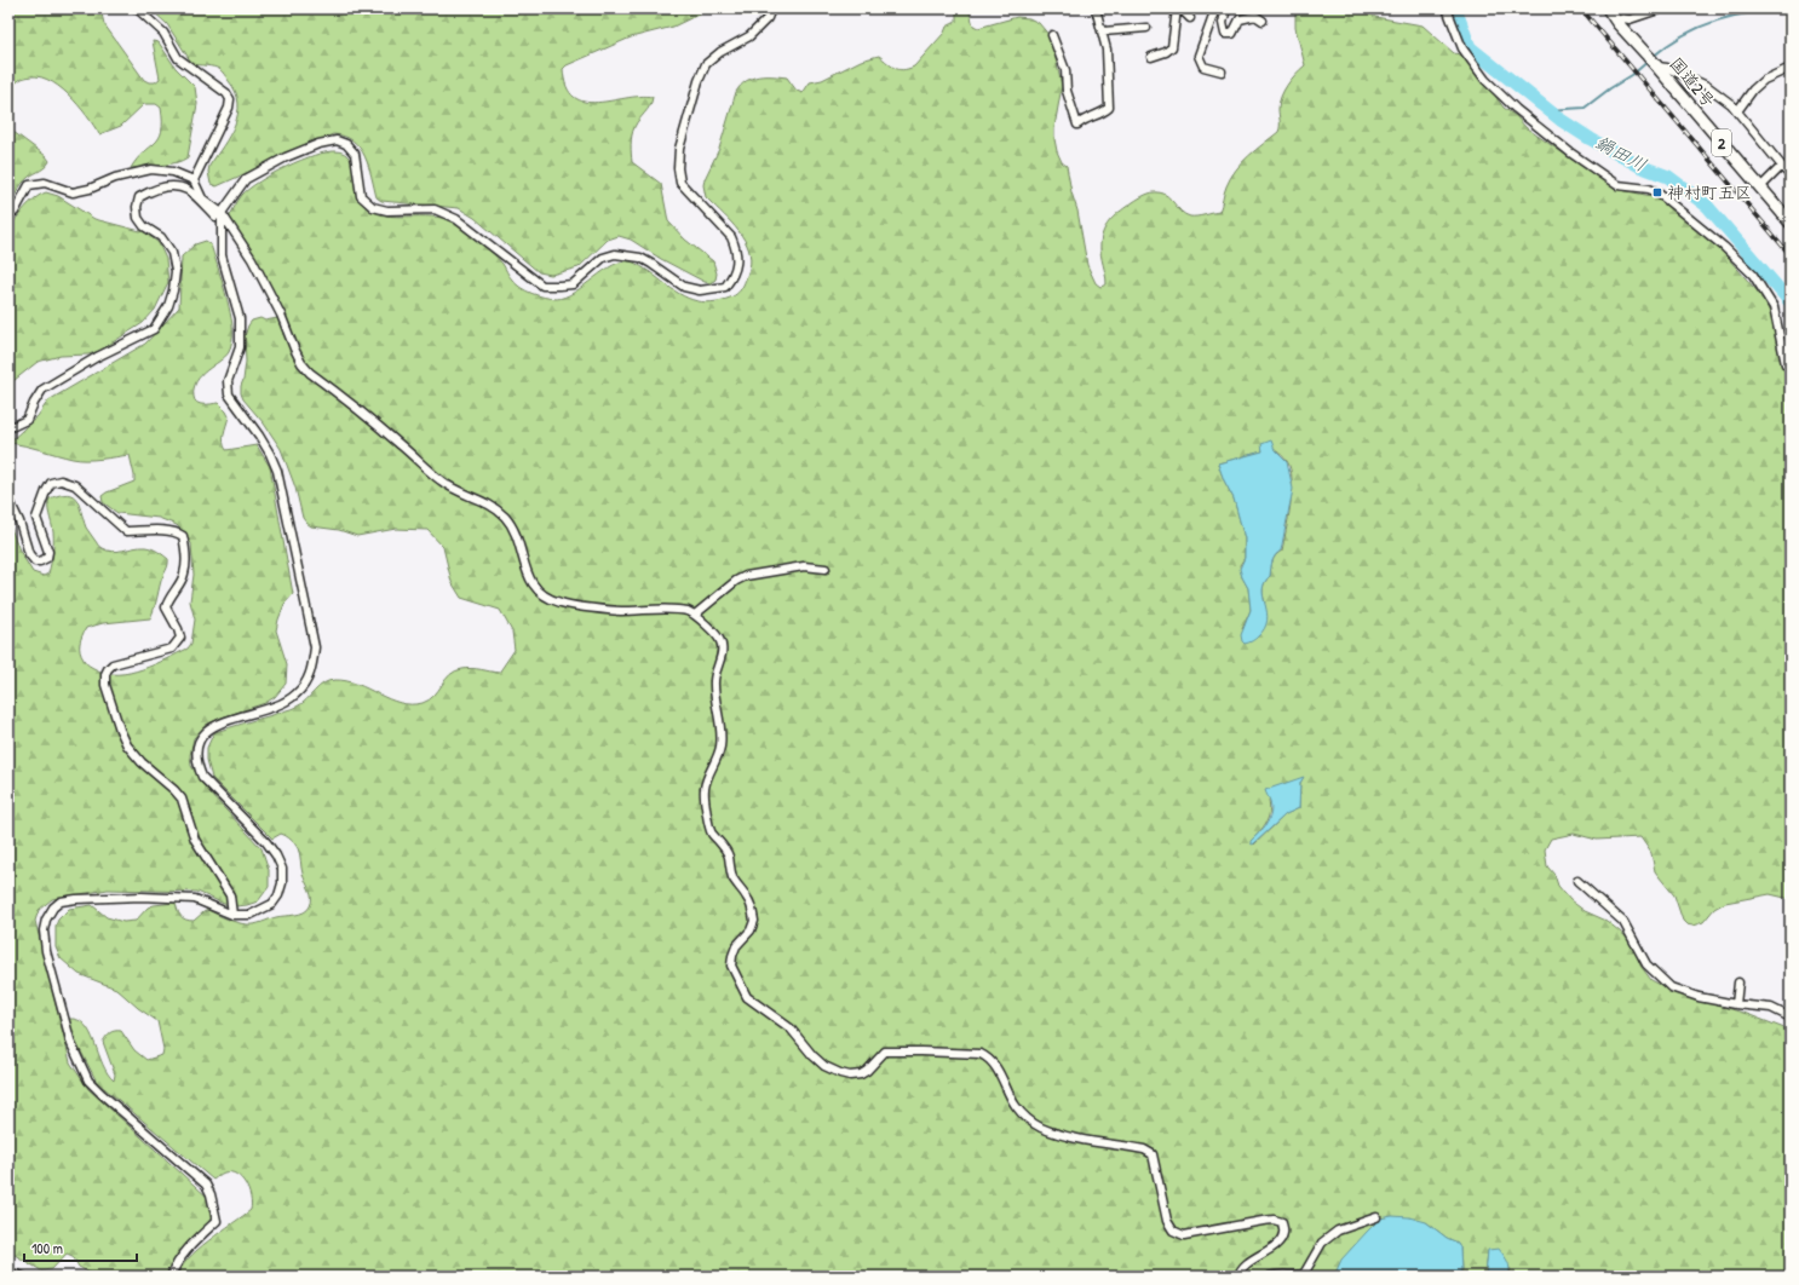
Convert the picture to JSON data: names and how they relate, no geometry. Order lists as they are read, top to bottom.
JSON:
{
  "streets": {
    "highway": ["国道2号", "2"]
  },
  "water": ["鍋田川"],
  "places": {
    "transit": ["神村町五区"]
  },
  "scale_bar": "100 m"
}
